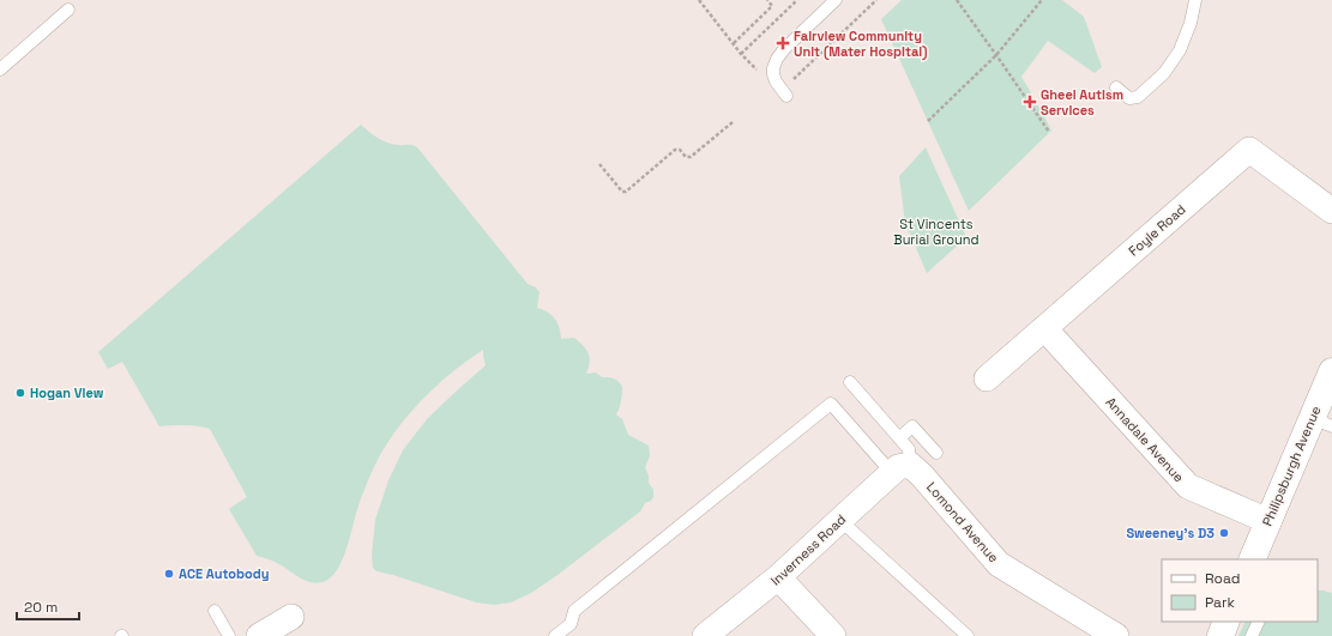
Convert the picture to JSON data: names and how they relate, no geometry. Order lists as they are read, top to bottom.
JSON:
{
  "streets": {
    "street": [
      "Foyle Road",
      "Annadale Avenue",
      "Philipsburgh Avenue",
      "Lomond Avenue",
      "Inverness Road"
    ]
  },
  "crossings": [
    ["Foyle Road", "Annadale Avenue"],
    ["Annadale Avenue", "Philipsburgh Avenue"],
    ["Lomond Avenue", "Inverness Road"]
  ],
  "parks": ["St Vincents Burial Ground"],
  "places": {
    "health": ["Fairview Community Unit (Mater Hospital)", "Gheel Autism Services"],
    "other": ["Hogan View", "Sweeney's D3", "ACE Autobody"]
  },
  "legend": ["Road", "Park"],
  "scale_bar": "20 m"
}
